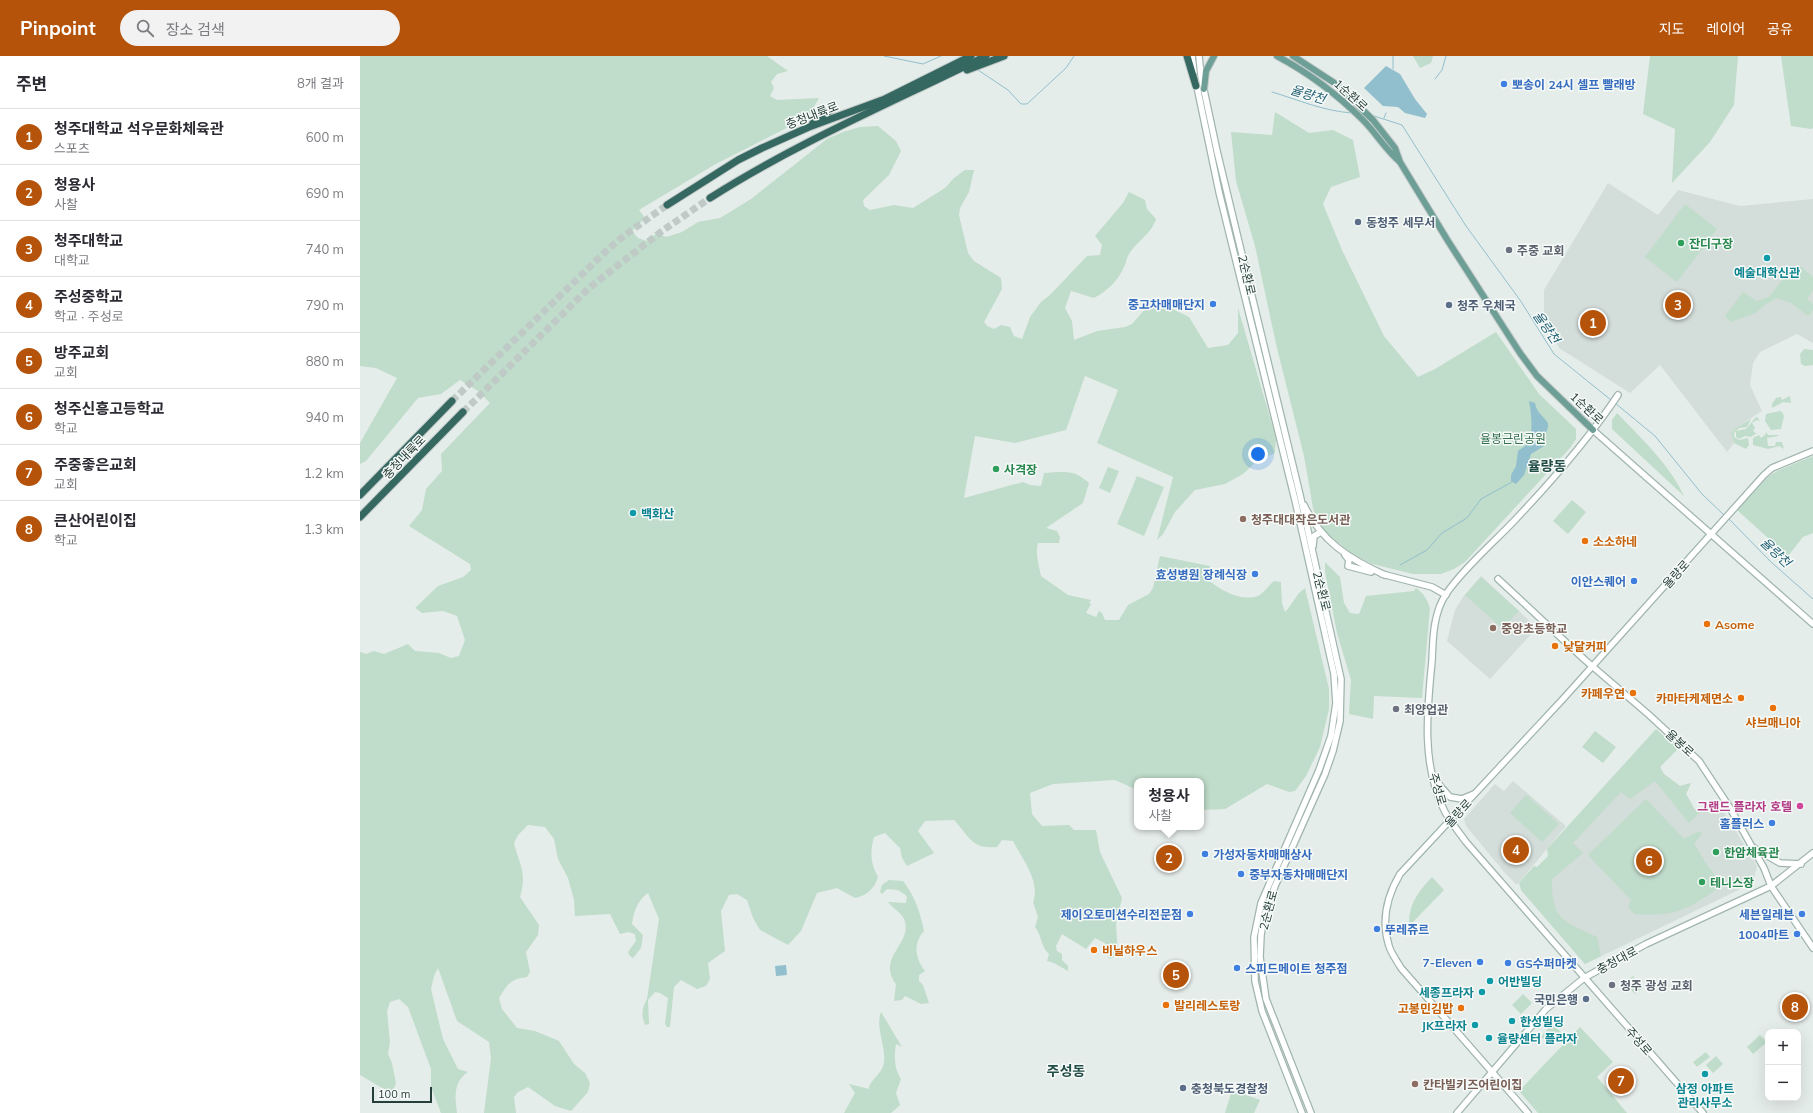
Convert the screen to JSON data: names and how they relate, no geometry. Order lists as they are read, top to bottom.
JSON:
{
  "streets": {
    "highway": ["충청내륙로"],
    "main road": ["1순환로"],
    "street": [
      "2순환로",
      "율량로",
      "율봉로",
      "주성로",
      "충청대로"
    ]
  },
  "crossings": [
    ["1순환로", "율량로"],
    ["1순환로", "주성로"],
    ["율량로", "율봉로"],
    ["율량로", "주성로"],
    ["율량로", "충청대로"],
    ["율봉로", "충청대로"],
    ["주성로", "충청대로"]
  ],
  "districts": ["율량동", "주성동"],
  "water": ["율량천"],
  "parks": ["율봉근린공원"],
  "places": [
    "뽀송이 24시 셀프 빨래방",
    "동청주 세무서",
    "잔디구장",
    "주중 교회",
    "예술대학신관",
    "중고차매매단지",
    "청주 우체국",
    "사격장",
    "백화산",
    "청주대대작은도서관",
    "소소하네",
    "효성병원 장례식장",
    "이안스퀘어",
    "Asome",
    "중앙초등학교",
    "낮달커피",
    "카페우연",
    "카마타케제면소",
    "샤브매니아",
    "최양업관",
    "그랜드 플라자 호텔",
    "홈플러스",
    "한암체육관",
    "가성자동차매매상사",
    "중부자동차매매단지",
    "테니스장",
    "제이오토미션수리전문점",
    "세븐일레븐",
    "뚜레쥬르",
    "1004마트",
    "비닐하우스",
    "7-Eleven",
    "GS수퍼마켓",
    "스피드메이트 청주점",
    "어반빌딩",
    "청주 광성 교회",
    "세종프라자",
    "국민은행",
    "발리레스토랑",
    "고봉민김밥",
    "한성빌딩",
    "JK프라자",
    "율량센터 플라자",
    "삼정 아파트 관리사무소",
    "칸타빌키즈어린이집",
    "충청북도경찰청"
  ],
  "scale_bar": "100 m",
  "page": {
    "header": "Pinpoint",
    "search": "장소 검색",
    "nav": ["지도", "레이어", "공유"],
    "heading": ["주변", "8개 결과"],
    "list": [
      {
        "mark": "1",
        "name": "청주대학교 석우문화체육관",
        "note": "스포츠",
        "value": "600 m"
      },
      {
        "mark": "2",
        "name": "청용사",
        "note": "사찰",
        "value": "690 m"
      },
      {
        "mark": "3",
        "name": "청주대학교",
        "note": "대학교",
        "value": "740 m"
      },
      {
        "mark": "4",
        "name": "주성중학교",
        "note": "학교 · 주성로",
        "value": "790 m"
      },
      {
        "mark": "5",
        "name": "방주교회",
        "note": "교회",
        "value": "880 m"
      },
      {
        "mark": "6",
        "name": "청주신흥고등학교",
        "note": "학교",
        "value": "940 m"
      },
      {
        "mark": "7",
        "name": "주중좋은교회",
        "note": "교회",
        "value": "1.2 km"
      },
      {
        "mark": "8",
        "name": "큰산어린이집",
        "note": "학교",
        "value": "1.3 km"
      }
    ],
    "pins": [
      "3",
      "1",
      "4",
      "2",
      "6",
      "5",
      "8",
      "7"
    ],
    "popup": ["청용사", "사찰"],
    "map_buttons": ["+", "−"],
    "scale": "100 m"
  }
}
